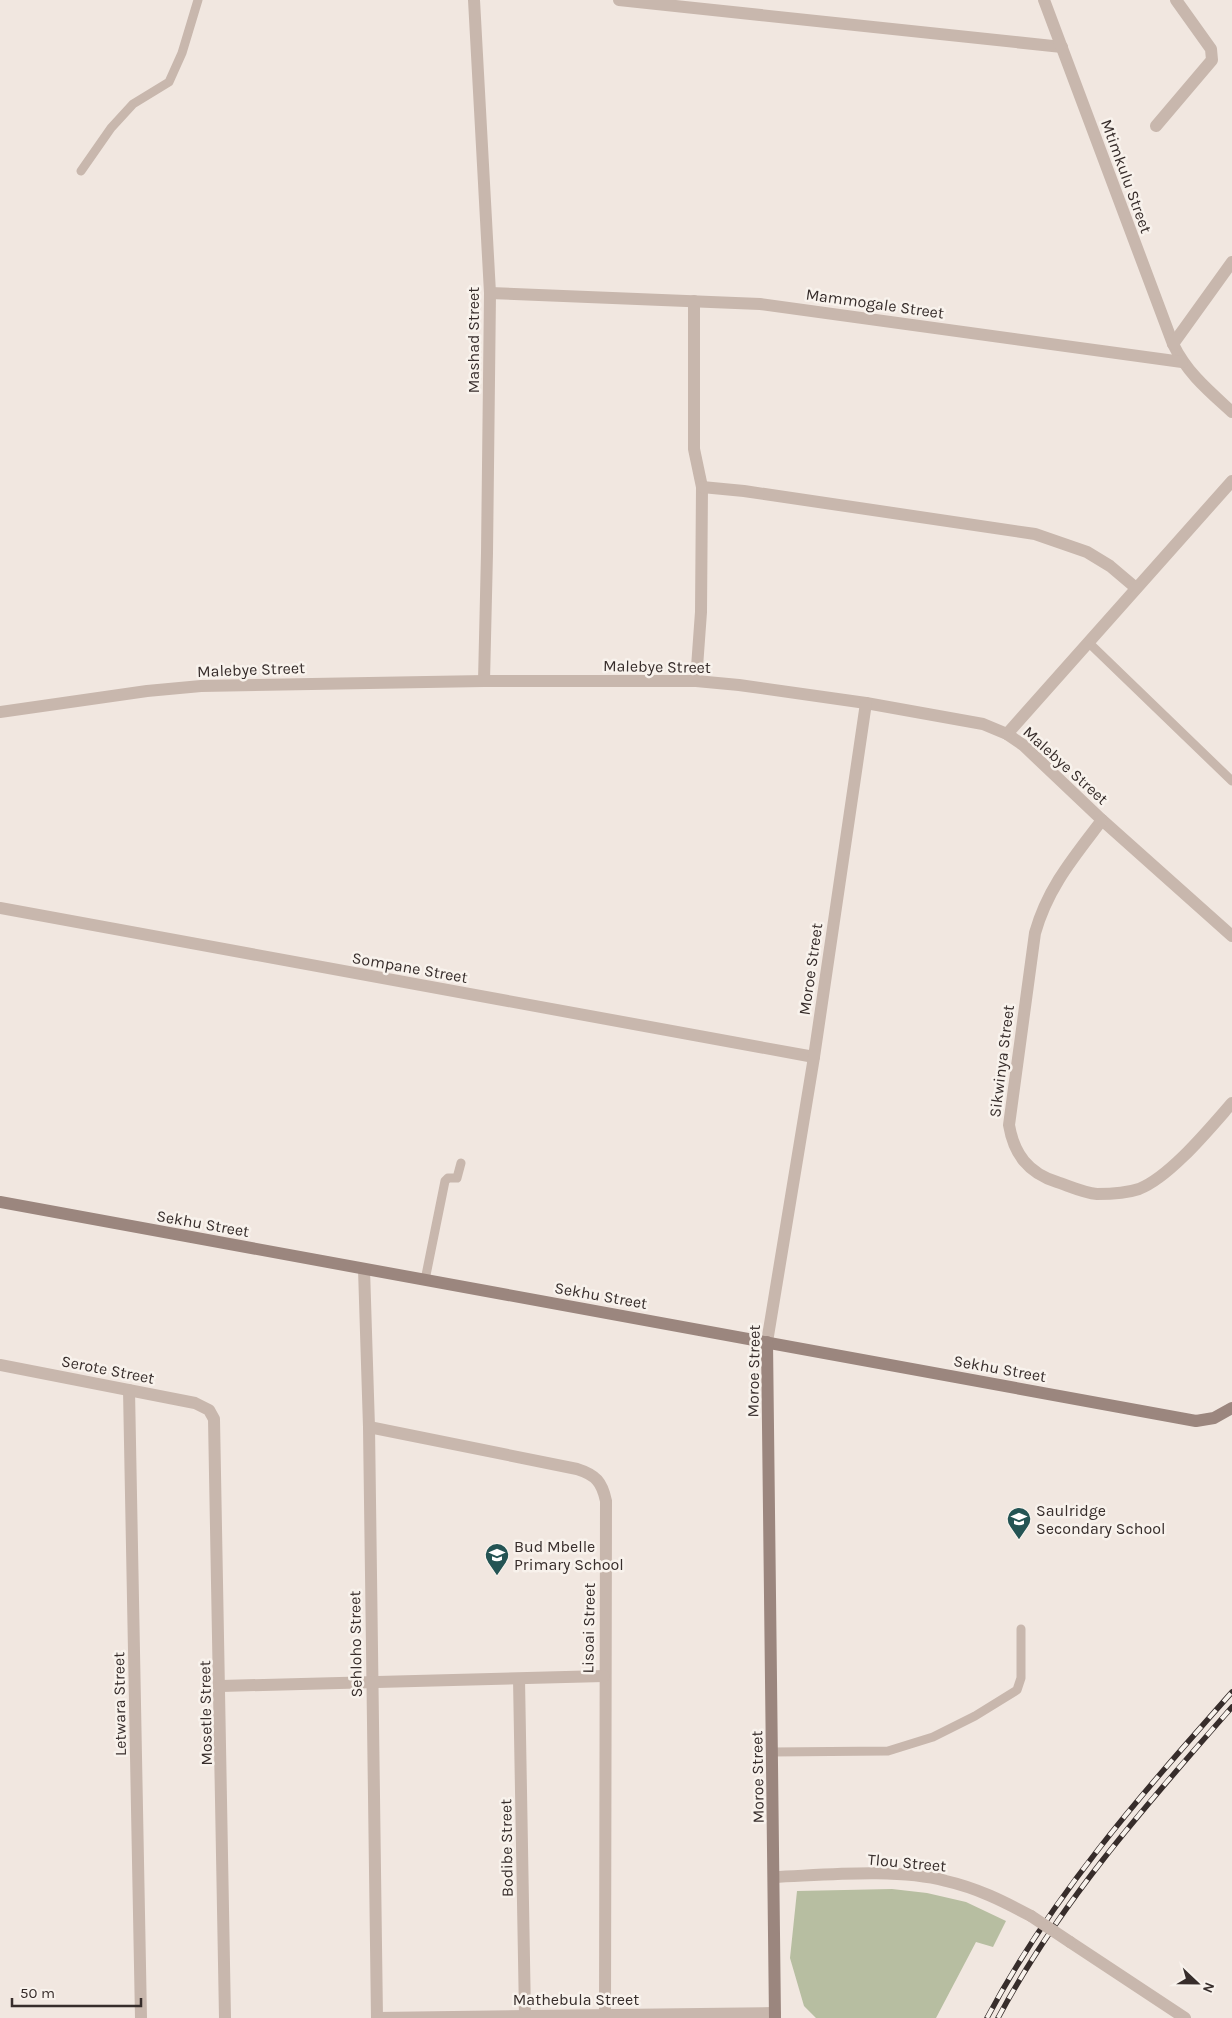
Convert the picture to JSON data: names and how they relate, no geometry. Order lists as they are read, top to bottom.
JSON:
{
  "streets": {
    "street": [
      "Mtimkulu Street",
      "Mammogale Street",
      "Mashad Street",
      "Malebye Street",
      "Sompane Street",
      "Moroe Street",
      "Sikwinya Street",
      "Sekhu Street",
      "Serote Street",
      "Lisoai Street",
      "Sehloho Street",
      "Letwara Street",
      "Mosetle Street",
      "Bodibe Street",
      "Tlou Street",
      "Mathebula Street"
    ]
  },
  "crossings": [
    ["Mtimkulu Street", "Mammogale Street"],
    ["Mammogale Street", "Mashad Street"],
    ["Mashad Street", "Malebye Street"],
    ["Malebye Street", "Moroe Street"],
    ["Malebye Street", "Sikwinya Street"],
    ["Sompane Street", "Moroe Street"],
    ["Moroe Street", "Sekhu Street"],
    ["Moroe Street", "Tlou Street"],
    ["Moroe Street", "Mathebula Street"],
    ["Sekhu Street", "Sehloho Street"],
    ["Serote Street", "Letwara Street"],
    ["Serote Street", "Mosetle Street"],
    ["Lisoai Street", "Sehloho Street"],
    ["Lisoai Street", "Mathebula Street"],
    ["Sehloho Street", "Mathebula Street"],
    ["Bodibe Street", "Mathebula Street"]
  ],
  "places": {
    "school or university": ["Saulridge Secondary School", "Bud Mbelle Primary School"]
  },
  "scale_bar": "50 m",
  "north": "right"
}
